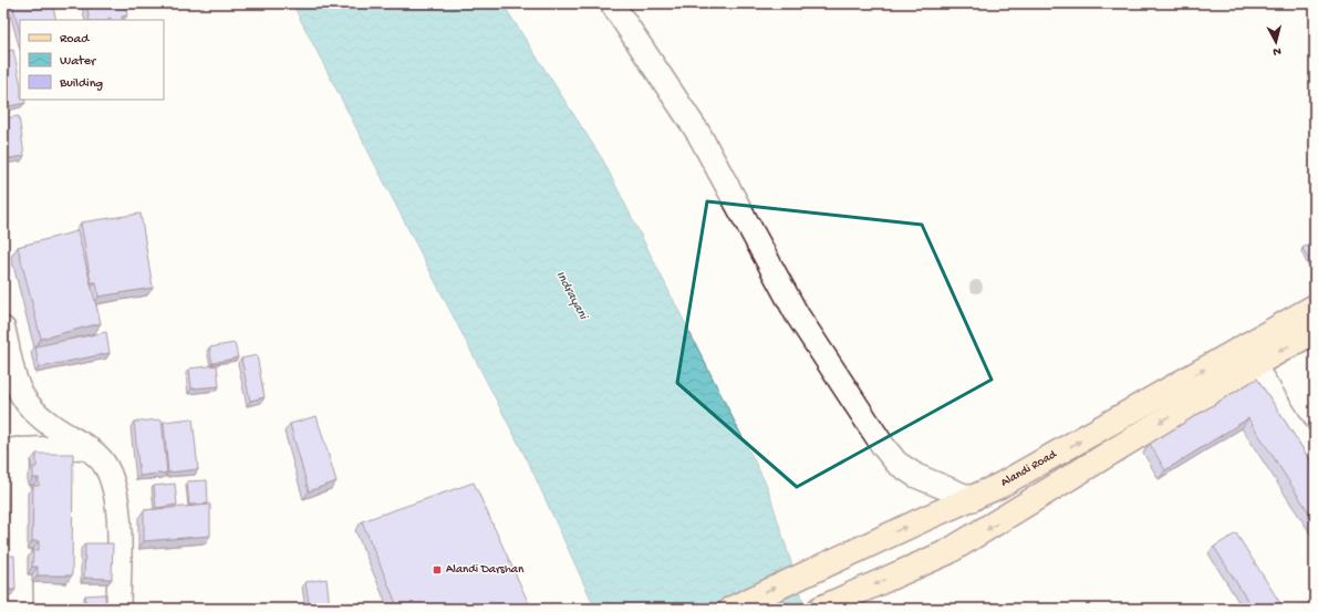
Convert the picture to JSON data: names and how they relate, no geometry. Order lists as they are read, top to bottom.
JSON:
{
  "streets": {
    "main road": ["Alandi Road"]
  },
  "water": ["Indrayani"],
  "places": {
    "transit": ["Alandi Darshan"]
  },
  "legend": ["Road", "Water", "Building"],
  "north": "bottom"
}
